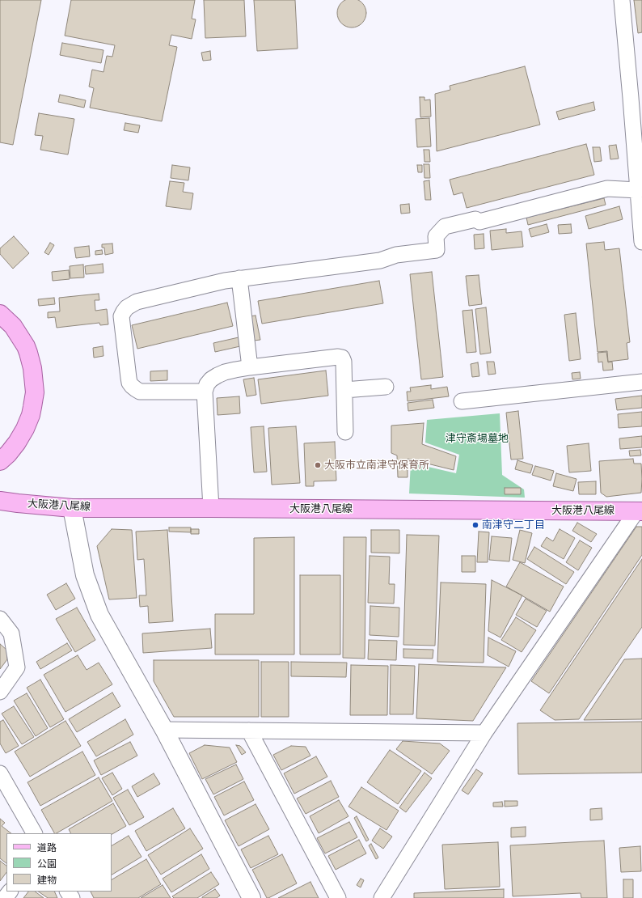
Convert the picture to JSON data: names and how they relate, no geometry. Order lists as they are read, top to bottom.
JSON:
{
  "streets": {
    "main road": ["大阪港八尾線"]
  },
  "parks": ["津守斎場墓地"],
  "places": ["大阪市立南津守保育所", "南津守二丁目"],
  "legend": ["道路", "公園", "建物"]
}
